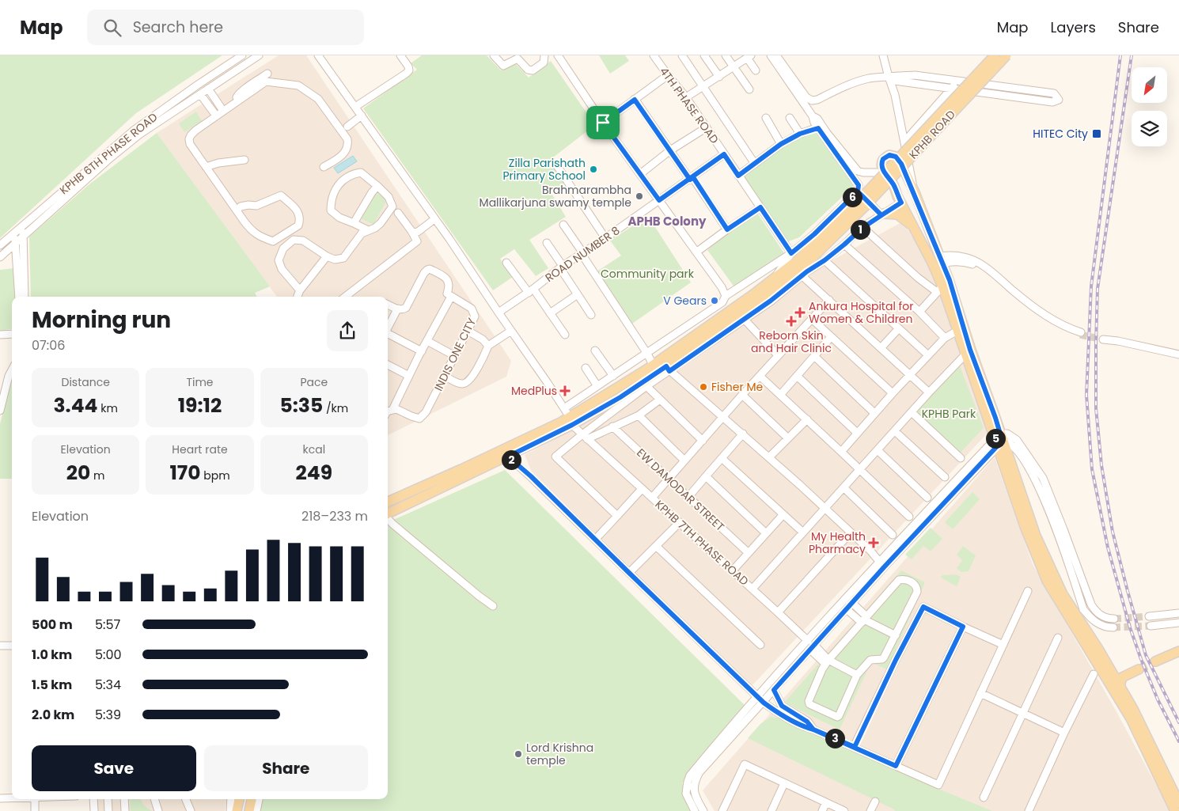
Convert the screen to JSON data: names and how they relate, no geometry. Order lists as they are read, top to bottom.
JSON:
{
  "streets": {
    "main road": ["KPHB ROAD"],
    "street": [
      "4TH PHASE ROAD",
      "KPHB 6TH PHASE ROAD",
      "ROAD NUMBER 8",
      "INDIS ONE CITY",
      "EW DAMODAR STREET",
      "KPHB 7TH PHASE ROAD"
    ]
  },
  "crossings": [
    ["4TH PHASE ROAD", "ROAD NUMBER 8"],
    ["ROAD NUMBER 8", "KPHB 7TH PHASE ROAD"]
  ],
  "districts": ["APHB Colony"],
  "parks": ["Community park", "KPHB Park"],
  "places": {
    "transit": ["HITEC City"],
    "other": [
      "Zilla Parishath Primary School",
      "Brahmarambha Mallikarjuna swamy temple",
      "V Gears",
      "Fisher Me",
      "Lord Krishna temple"
    ],
    "health": [
      "Ankura Hospital for Women & Children",
      "Reborn Skin and Hair Clinic",
      "MedPlus",
      "My Health Pharmacy"
    ]
  },
  "north": "bottom left",
  "page": {
    "header": "Map",
    "search": "Search here",
    "nav": ["Map", "Layers", "Share"],
    "pins": [
      "6",
      "1",
      "5",
      "2",
      "3"
    ],
    "heading": ["Morning run", "07:06"],
    "stats": [
      ["Distance", "3.44 km"],
      ["Time", "19:12"],
      ["Pace", "5:35 /km"],
      ["Elevation", "20 m"],
      ["Heart rate", "170 bpm"],
      ["kcal", "249"]
    ],
    "chart": ["Elevation", "218–233 m"],
    "list": [
      {
        "name": "500 m",
        "note": "5:57"
      },
      {
        "name": "1.0 km",
        "note": "5:00"
      },
      {
        "name": "1.5 km",
        "note": "5:34"
      },
      {
        "name": "2.0 km",
        "note": "5:39"
      }
    ],
    "buttons": ["Save", "Share"]
  }
}
